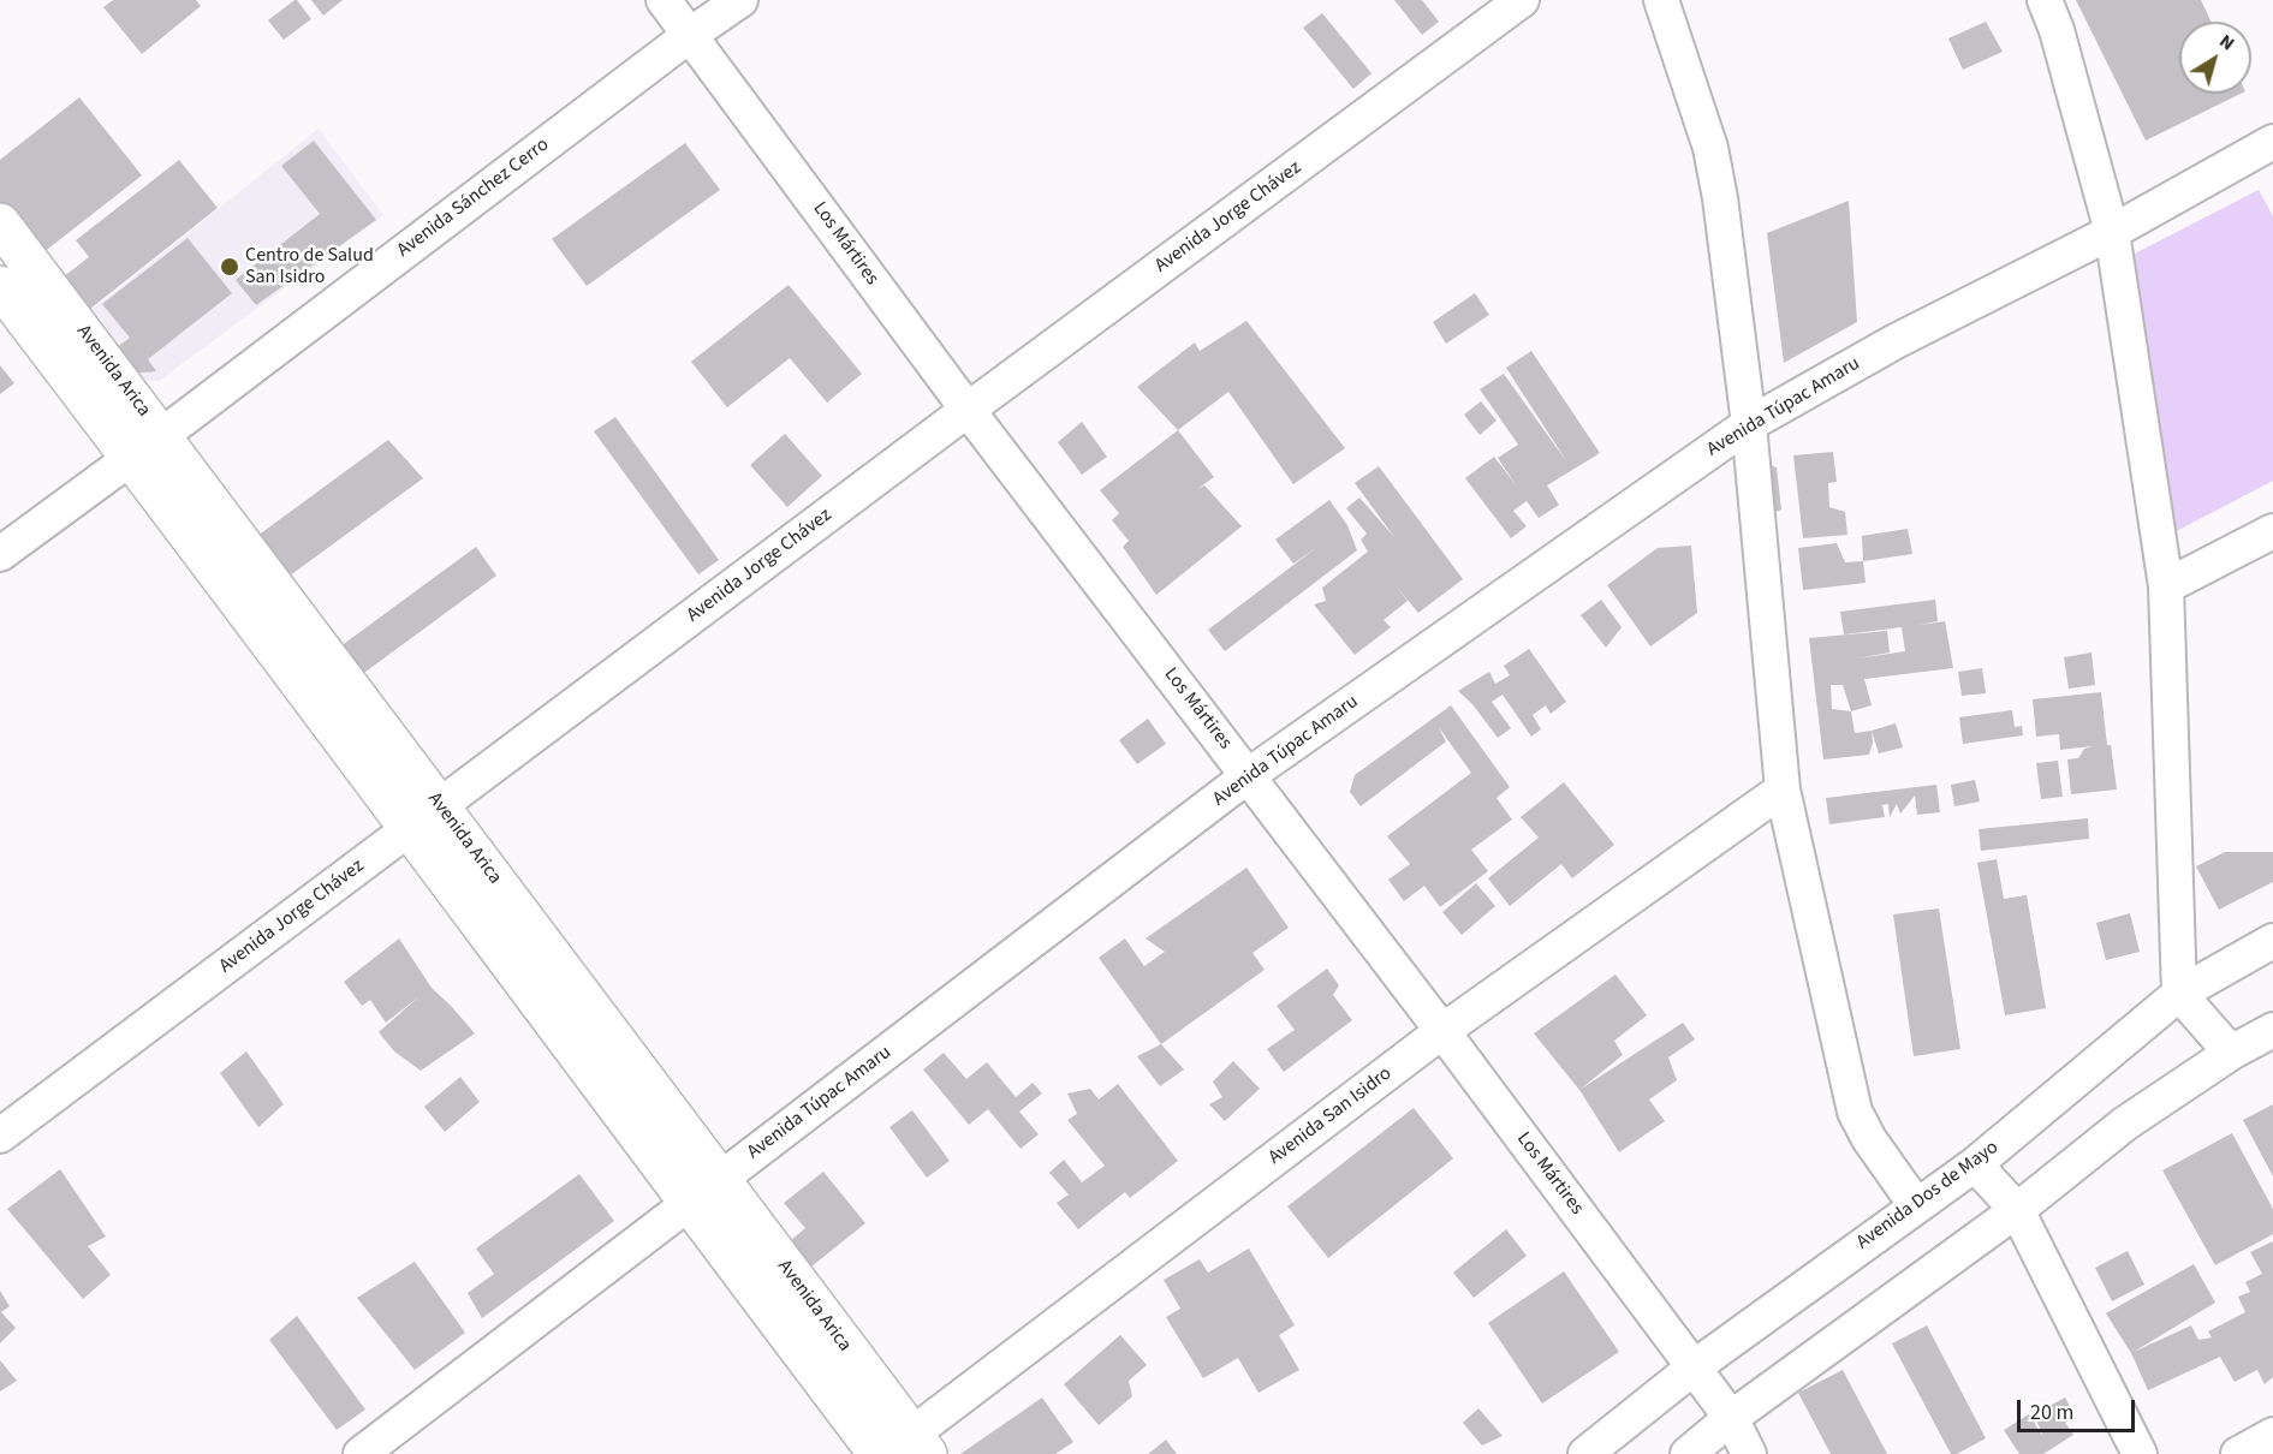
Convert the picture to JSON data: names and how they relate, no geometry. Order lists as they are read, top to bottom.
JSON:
{
  "streets": {
    "street": [
      "Avenida Sánchez Cerro",
      "Avenida Jorge Chávez",
      "Los Mártires",
      "Avenida Arica",
      "Avenida Túpac Amaru",
      "Avenida San Isidro",
      "Avenida Dos de Mayo"
    ]
  },
  "crossings": [
    ["Avenida Sánchez Cerro", "Los Mártires"],
    ["Avenida Sánchez Cerro", "Avenida Arica"],
    ["Avenida Jorge Chávez", "Los Mártires"],
    ["Avenida Jorge Chávez", "Avenida Arica"],
    ["Los Mártires", "Avenida Túpac Amaru"],
    ["Los Mártires", "Avenida San Isidro"],
    ["Los Mártires", "Avenida Dos de Mayo"],
    ["Avenida Arica", "Avenida Túpac Amaru"],
    ["Avenida Arica", "Avenida San Isidro"]
  ],
  "places": ["Centro de Salud San Isidro"],
  "scale_bar": "20 m",
  "north": "top right"
}
